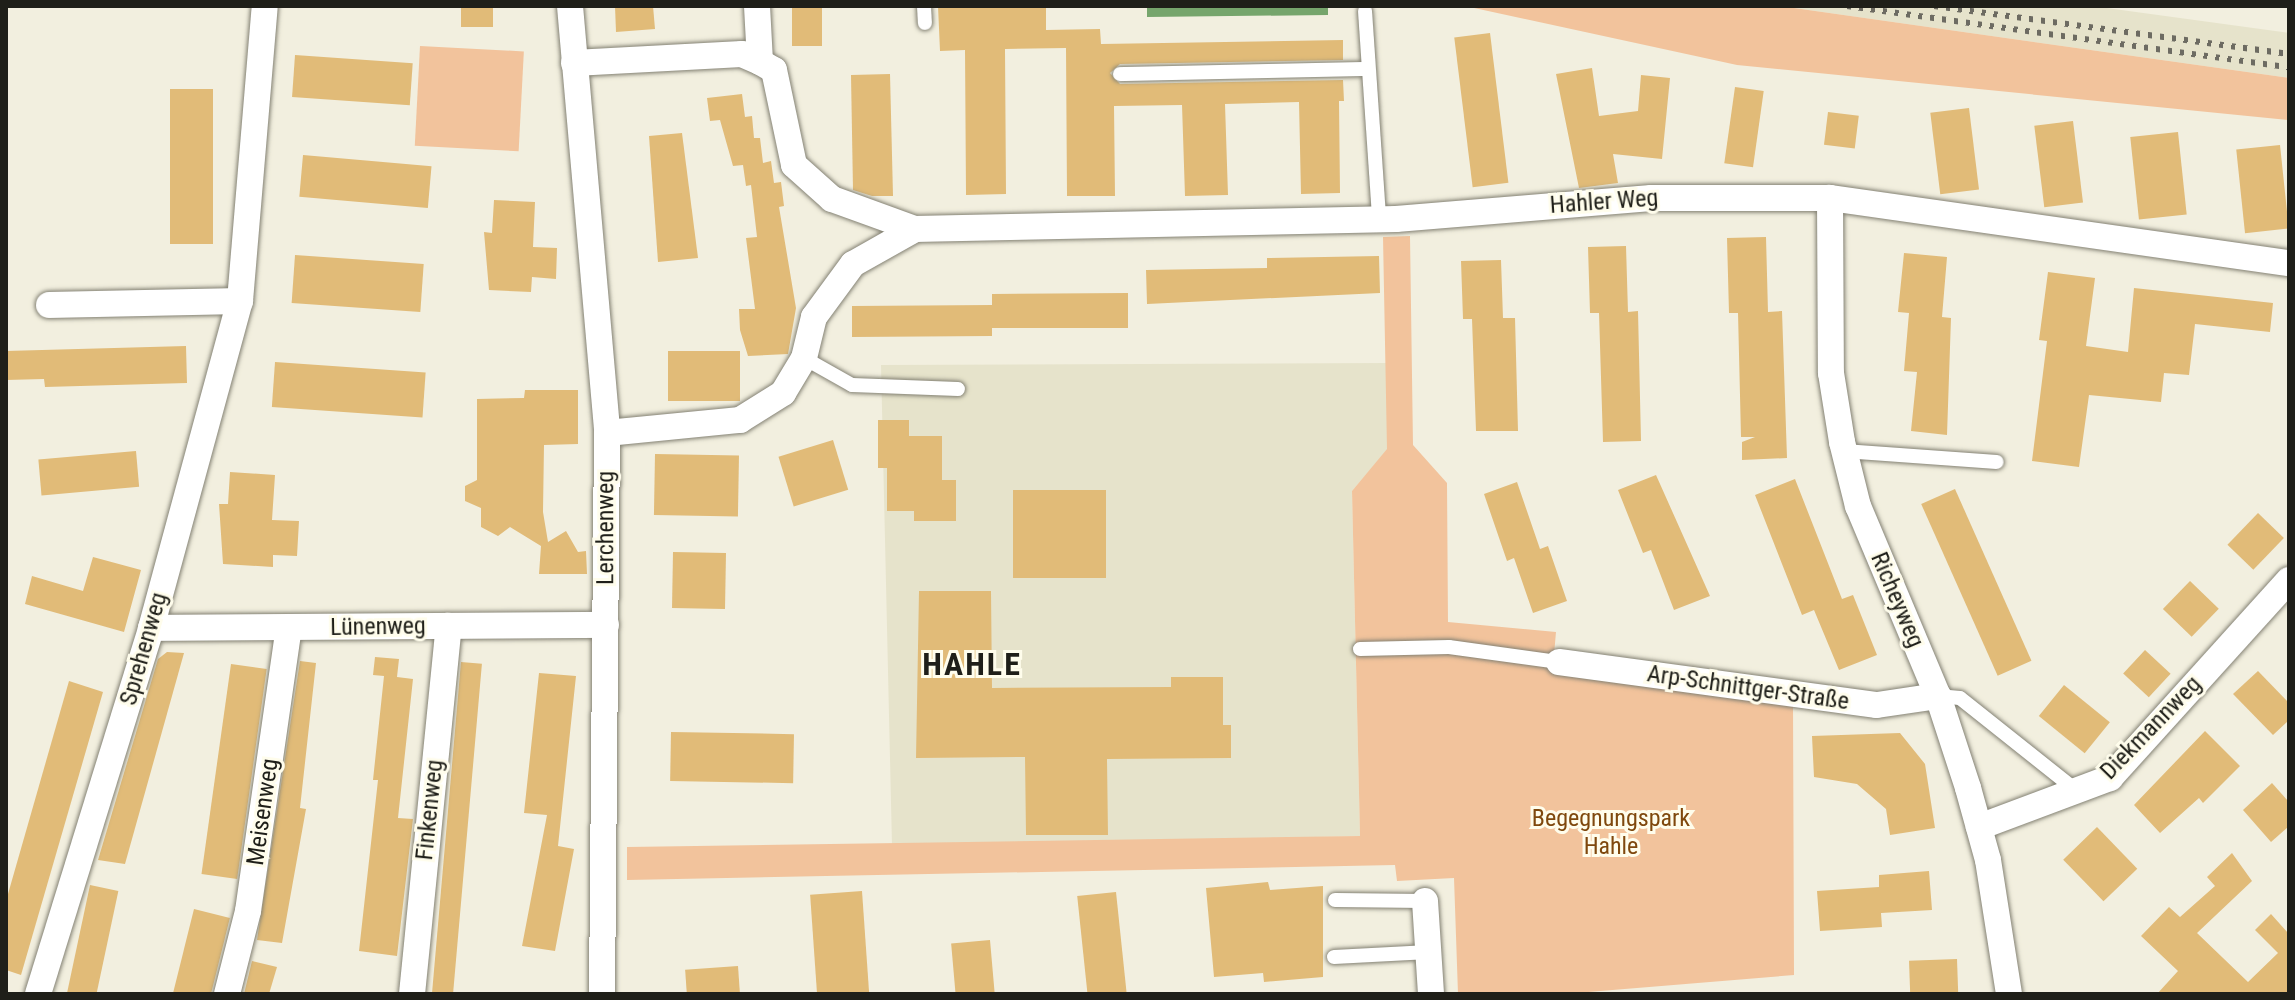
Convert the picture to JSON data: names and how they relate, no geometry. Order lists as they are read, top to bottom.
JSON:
{
  "streets": {
    "street": [
      "Hahler Weg",
      "Lerchenweg",
      "Richeyweg",
      "Lünenweg",
      "Sprehenweg",
      "Arp-Schnittger-Straße",
      "Diekmannweg",
      "Finkenweg",
      "Meisenweg"
    ]
  },
  "crossings": [
    ["Hahler Weg", "Lerchenweg"],
    ["Hahler Weg", "Richeyweg"],
    ["Lerchenweg", "Lünenweg"],
    ["Richeyweg", "Arp-Schnittger-Straße"],
    ["Richeyweg", "Diekmannweg"],
    ["Lünenweg", "Sprehenweg"],
    ["Lünenweg", "Finkenweg"],
    ["Lünenweg", "Meisenweg"]
  ],
  "districts": ["HAHLE"],
  "parks": ["Begegnungspark Hahle"]
}
